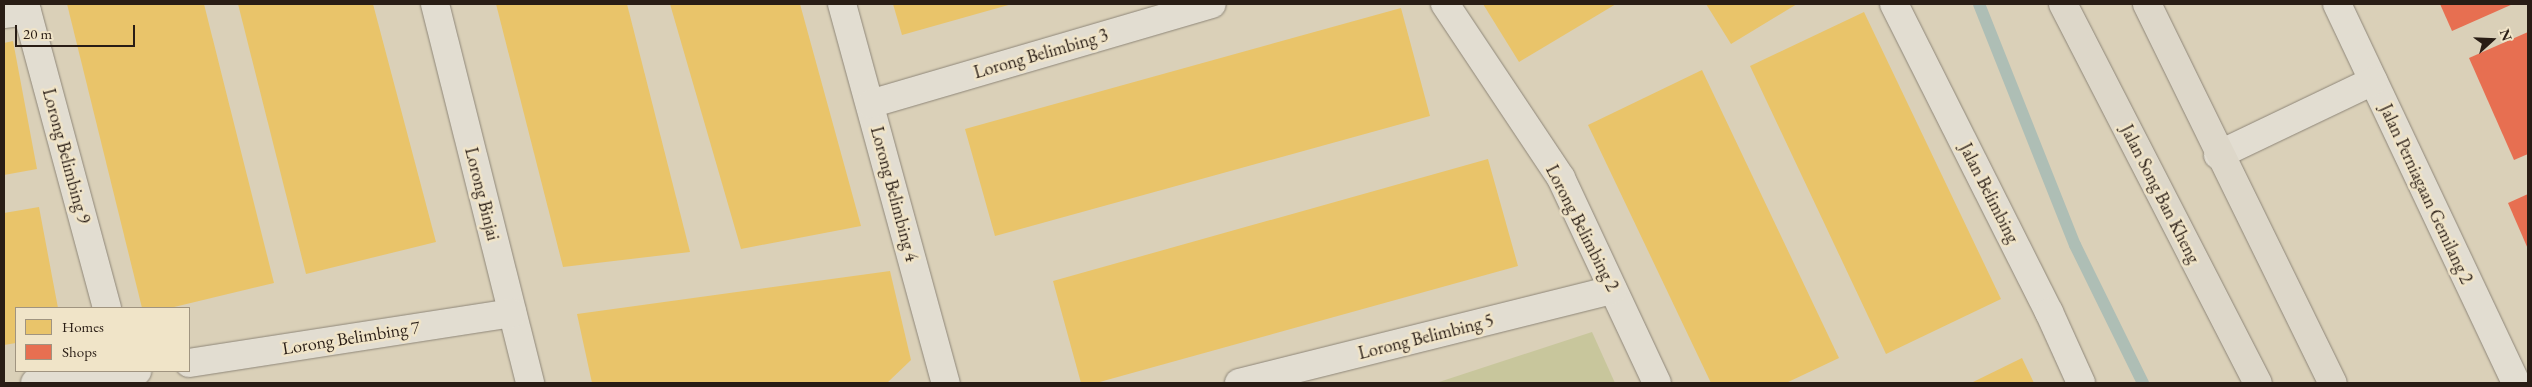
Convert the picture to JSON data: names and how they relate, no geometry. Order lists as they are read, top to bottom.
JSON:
{
  "streets": {
    "main road": ["Jalan Song Ban Kheng"],
    "street": [
      "Lorong Belimbing 3",
      "Lorong Belimbing 9",
      "Jalan Belimbing",
      "Lorong Binjai",
      "Lorong Belimbing 4",
      "Jalan Perniagaan Gemilang 2",
      "Lorong Belimbing 2",
      "Lorong Belimbing 5",
      "Lorong Belimbing 7"
    ]
  },
  "crossings": [
    ["Lorong Belimbing 3", "Lorong Belimbing 4"],
    ["Lorong Binjai", "Lorong Belimbing 7"],
    ["Lorong Belimbing 2", "Lorong Belimbing 5"]
  ],
  "legend": ["Homes", "Shops"],
  "scale_bar": "20 m",
  "north": "right"
}
